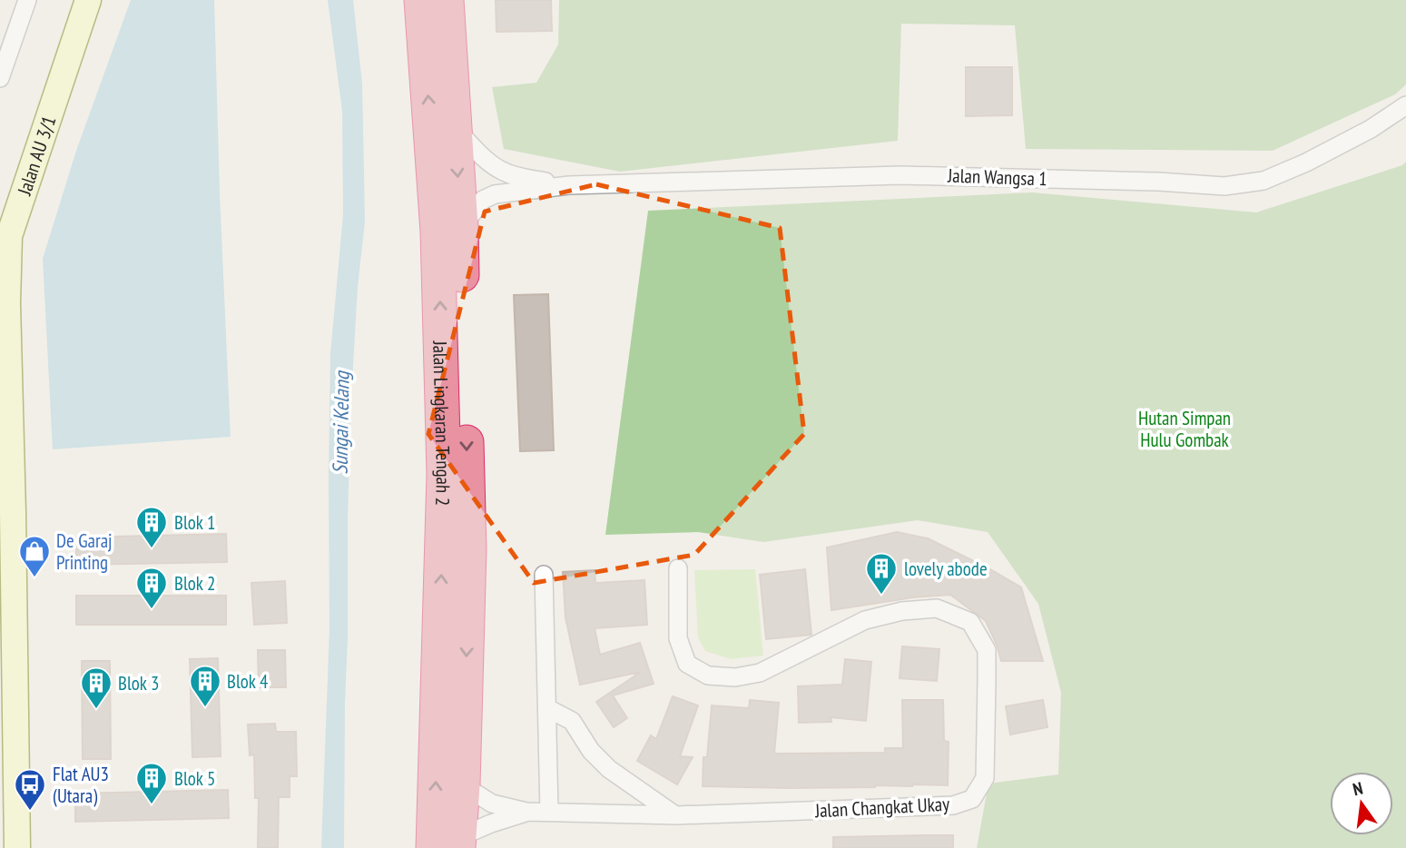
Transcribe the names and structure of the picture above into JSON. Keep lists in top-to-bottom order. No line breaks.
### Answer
{"streets":{"highway":["Jalan Lingkaran Tengah 2"],"main road":["Jalan AU 3/1"],"street":["Jalan Wangsa 1","Jalan Changkat Ukay"]},"crossings":[["Jalan Wangsa 1","Jalan Lingkaran Tengah 2"],["Jalan Lingkaran Tengah 2","Jalan Changkat Ukay"]],"water":["Sungai Kelang"],"parks":["Hutan Simpan Hulu Gombak"],"places":{"building":["Blok 1","lovely abode","Blok 2","Blok 4","Blok 3","Blok 5"],"shop":["De Garaj Printing"],"bus stop":["Flat AU3 (Utara)"]},"north":"top"}
